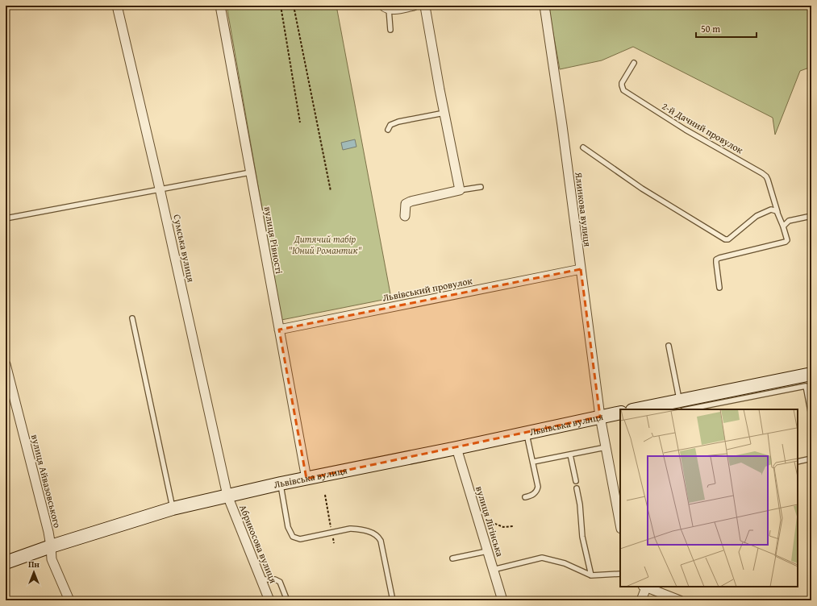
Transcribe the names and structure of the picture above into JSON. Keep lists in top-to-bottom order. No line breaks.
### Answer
{"streets":{"main road":["Львівська вулиця"],"street":["Ялинкова вулиця","вулиця Рівності","Сумська вулиця","Львівський провулок","вулиця Айвазовського","вулиця Лігінська","Абрикосова вулиця"],"lane":["2-й Дачний провулок"]},"crossings":[["Ялинкова вулиця","Львівський провулок"],["Ялинкова вулиця","Львівська вулиця"],["вулиця Рівності","Львівський провулок"],["вулиця Рівності","Львівська вулиця"],["Сумська вулиця","Львівська вулиця"],["Сумська вулиця","Абрикосова вулиця"],["Львівська вулиця","вулиця Айвазовського"],["Львівська вулиця","вулиця Лігінська"],["Львівська вулиця","Абрикосова вулиця"]],"parks":["Дитячий табір \"Юний Романтик\""],"scale_bar":"50 m","north":"top"}
